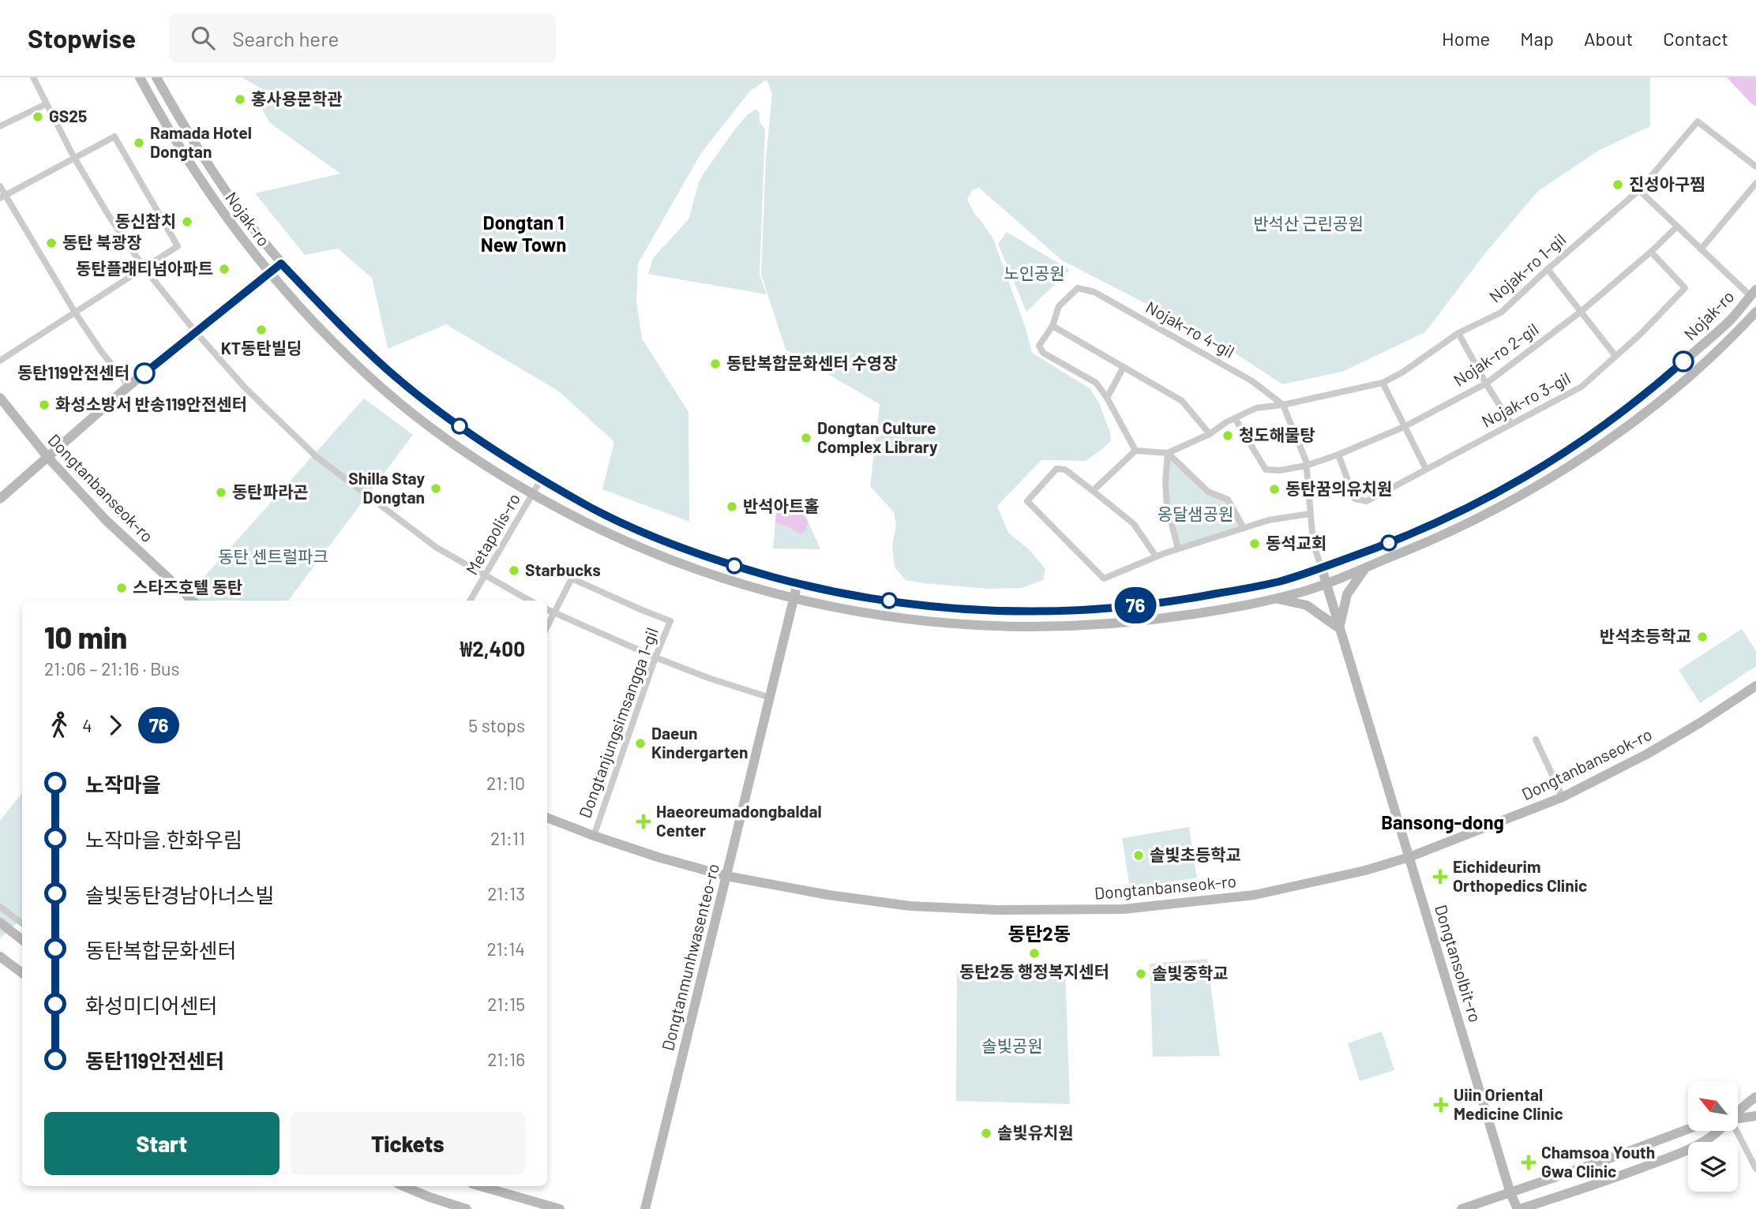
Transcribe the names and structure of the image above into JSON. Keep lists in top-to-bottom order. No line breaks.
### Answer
{"streets":{"street":["Nojak-ro","Nojak-ro 1-gil","Nojak-ro 4-gil","Nojak-ro 2-gil","Nojak-ro 3-gil","Dongtanbanseok-ro","Metapolis-ro","Dongtanjungsimsangga 1-gil","Dongtanmunhwasenteo-ro","Dongtansolbit-ro"]},"crossings":[["Nojak-ro","Metapolis-ro"],["Nojak-ro","Dongtanmunhwasenteo-ro"],["Nojak-ro","Dongtansolbit-ro"],["Nojak-ro 1-gil","Nojak-ro 4-gil"],["Nojak-ro 2-gil","Nojak-ro 3-gil"],["Dongtanbanseok-ro","Dongtanjungsimsangga 1-gil"],["Dongtanbanseok-ro","Dongtanmunhwasenteo-ro"],["Dongtanbanseok-ro","Dongtansolbit-ro"]],"districts":["Dongtan 1 New Town","Bansong-dong","동탄2동"],"parks":["반석산 근린공원","노인공원","옹달샘공원","동탄 센트럴파크","솔빛공원"],"places":{"other":["홍사용문학관","GS25","Ramada Hotel Dongtan","진성아구찜","동신참치","동탄 북광장","동탄플래티넘아파트","KT동탄빌딩","동탄복합문화센터 수영장","동탄119안전센터","화성소방서 반송119안전센터","청도해물탕","Dongtan Culture Complex Library","Shilla Stay Dongtan","동탄꿈의유치원","동탄파라곤","반석아트홀","동석교회","Starbucks","스타즈호텔 동탄","반석초등학교","Daeun Kindergarten","솔빛초등학교","동탄2동 행정복지센터","솔빛중학교","솔빛유치원"],"health":["Haeoreumadongbaldal Center","Eichideurim Orthopedics Clinic","Uiin Oriental Medicine Clinic","Chamsoa Youth Gwa Clinic"]},"lines":["bus line 76"],"north":"top left","page":{"header":"Stopwise","search":"Search here","nav":["Home","Map","About","Contact"],"on_map":"76","heading":["10 min","21:06 – 21:16 · Bus","₩2,400"],"legs":["4","76","5 stops"],"list":[{"name":"노작마을","value":"21:10"},{"name":"노작마을.한화우림","value":"21:11"},{"name":"솔빛동탄경남아너스빌","value":"21:13"},{"name":"동탄복합문화센터","value":"21:14"},{"name":"화성미디어센터","value":"21:15"},{"name":"동탄119안전센터","value":"21:16"}],"buttons":["Start","Tickets"]}}
